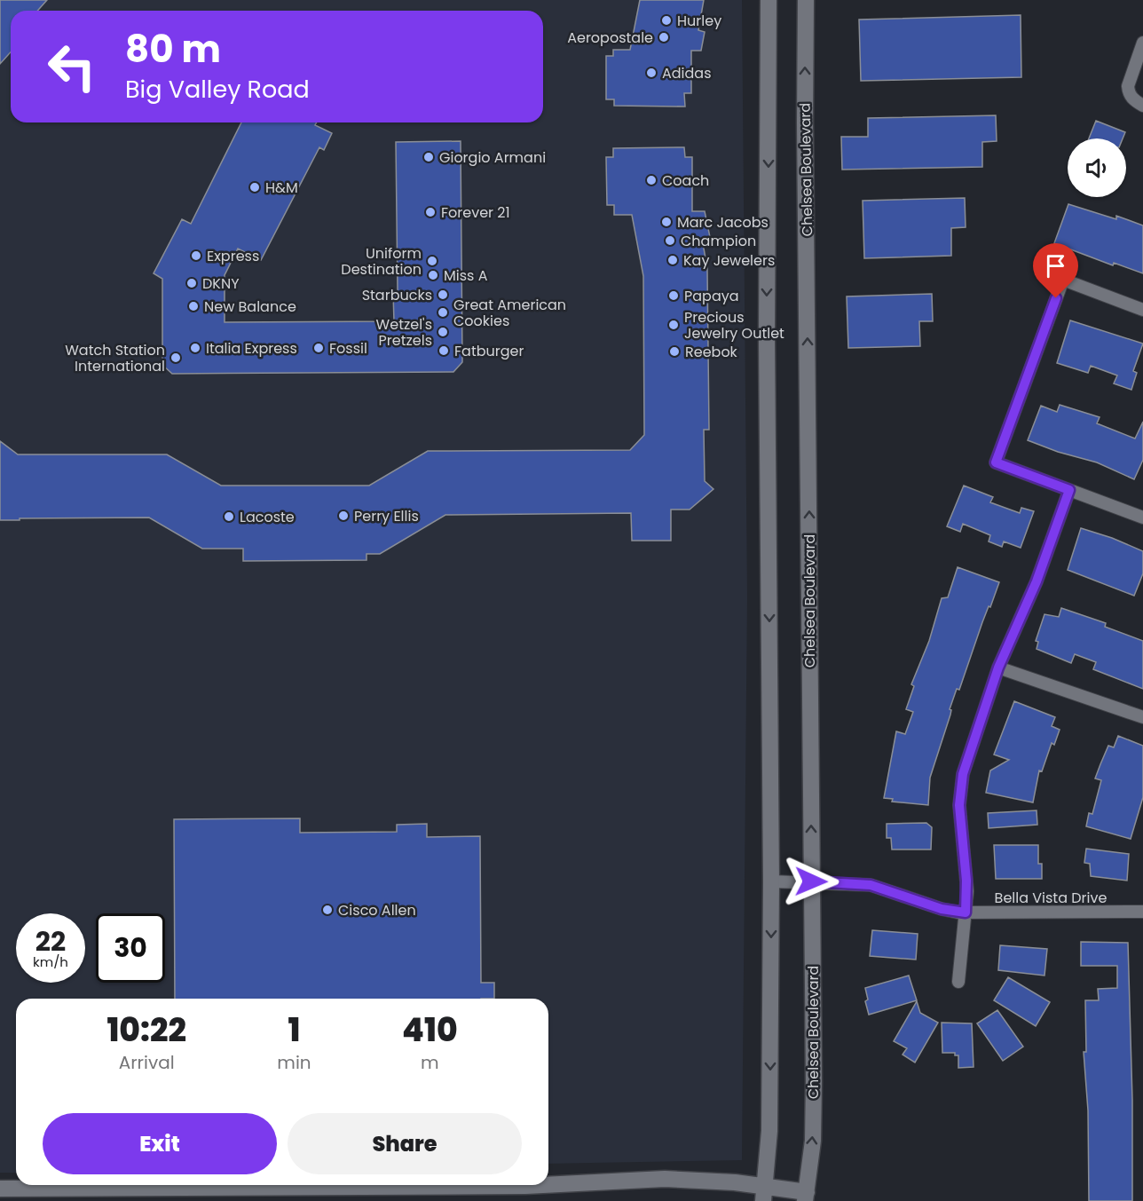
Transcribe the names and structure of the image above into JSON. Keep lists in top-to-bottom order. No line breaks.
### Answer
{"streets":{"main road":["Chelsea Boulevard"],"street":["Bella Vista Drive"]},"crossings":[["Chelsea Boulevard","Bella Vista Drive"]],"places":["Hurley","Aeropostale","Adidas","Giorgio Armani","Coach","H&M","Forever 21","Marc Jacobs","Champion","Express","Kay Jewelers","Uniform Destination","Miss A","DKNY","Starbucks","Papaya","New Balance","Great American Cookies","Precious Jewelry Outlet","Wetzel's Pretzels","Italia Express","Fossil","Fatburger","Reebok","Watch Station International","Perry Ellis","Lacoste","Cisco Allen"],"page":{"turn":["80 m","Big Valley Road"],"speed":"22 km/h","limit":"30","eta":["10:22","Arrival","1","min","410","m"],"buttons":["Exit","Share"]}}
